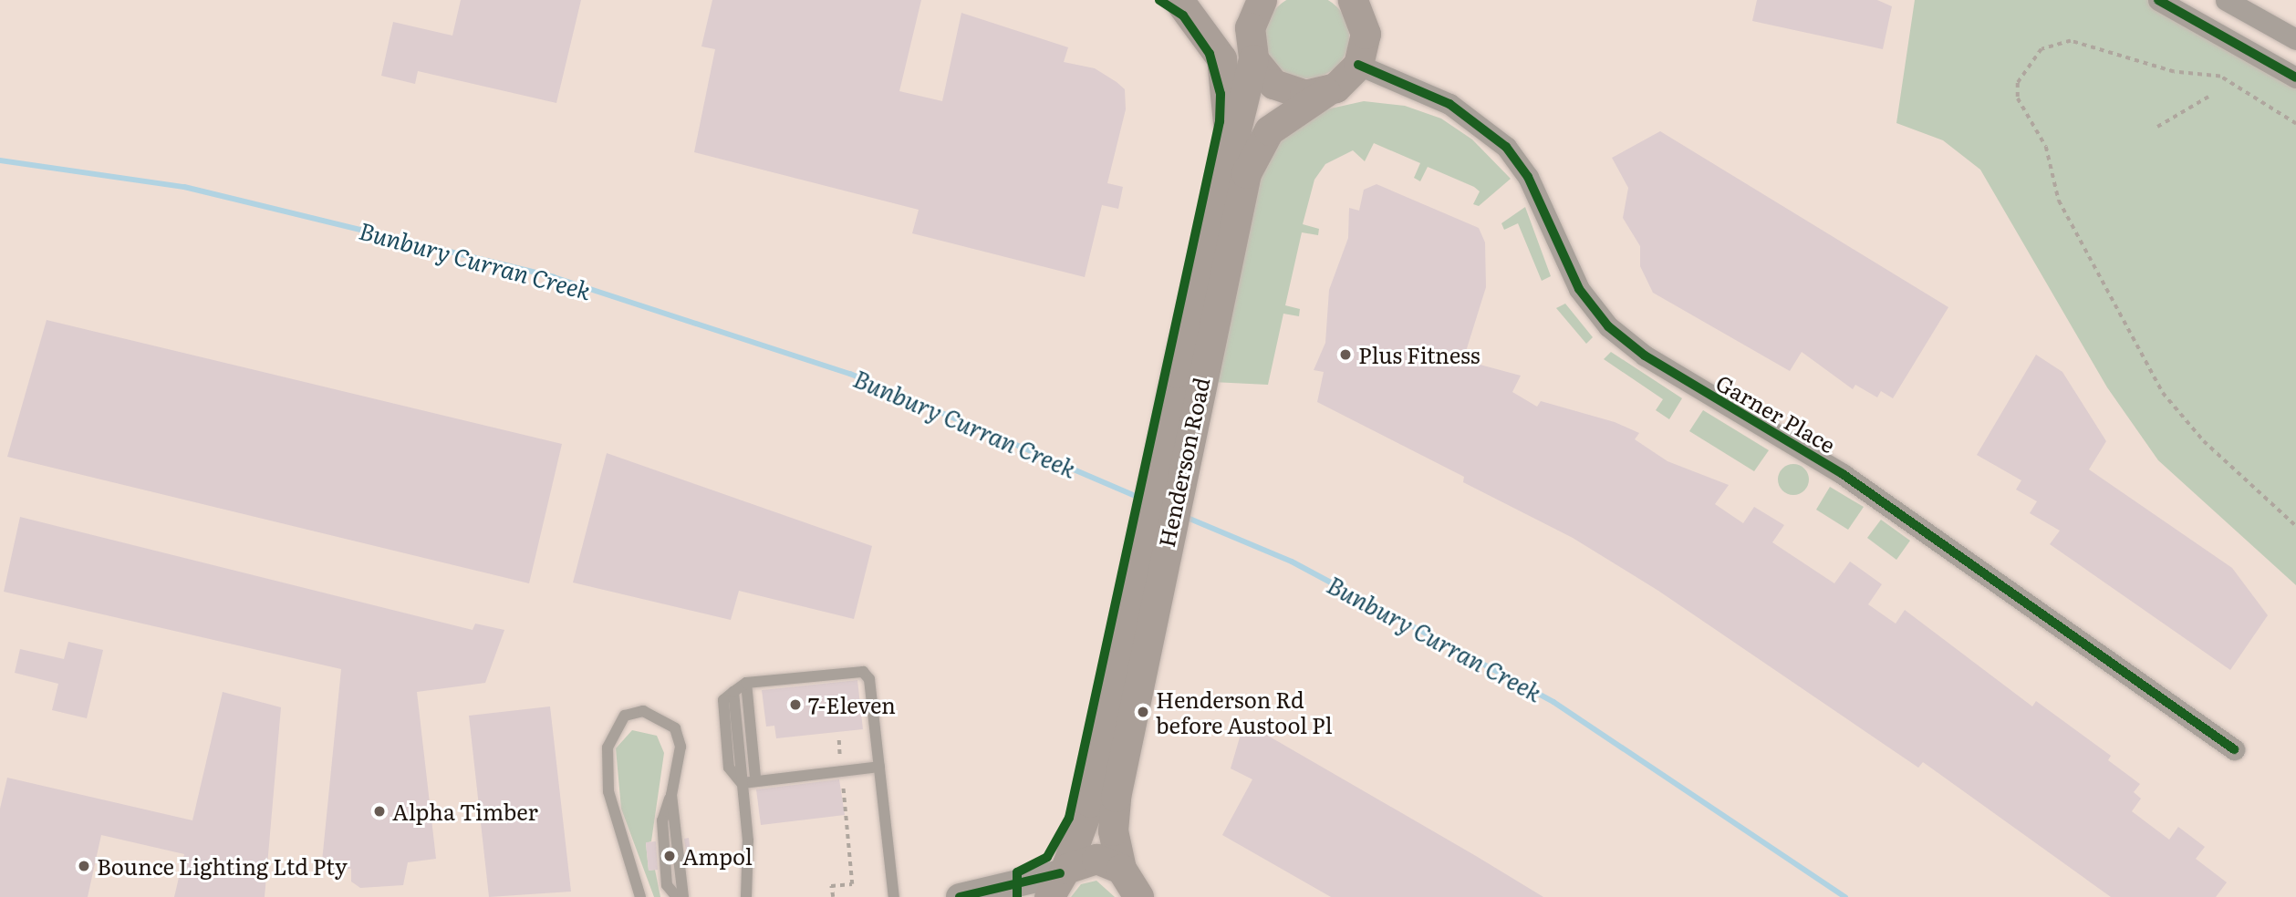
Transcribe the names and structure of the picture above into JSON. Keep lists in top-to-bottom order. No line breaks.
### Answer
{"streets":{"main road":["Henderson Road"],"street":["Garner Place"]},"crossings":[["Garner Place","Henderson Road"]],"water":["Bunbury Curran Creek"],"places":["Plus Fitness","7-Eleven","Henderson Rd before Austool Pl","Alpha Timber","Ampol","Bounce Lighting Ltd Pty"]}
